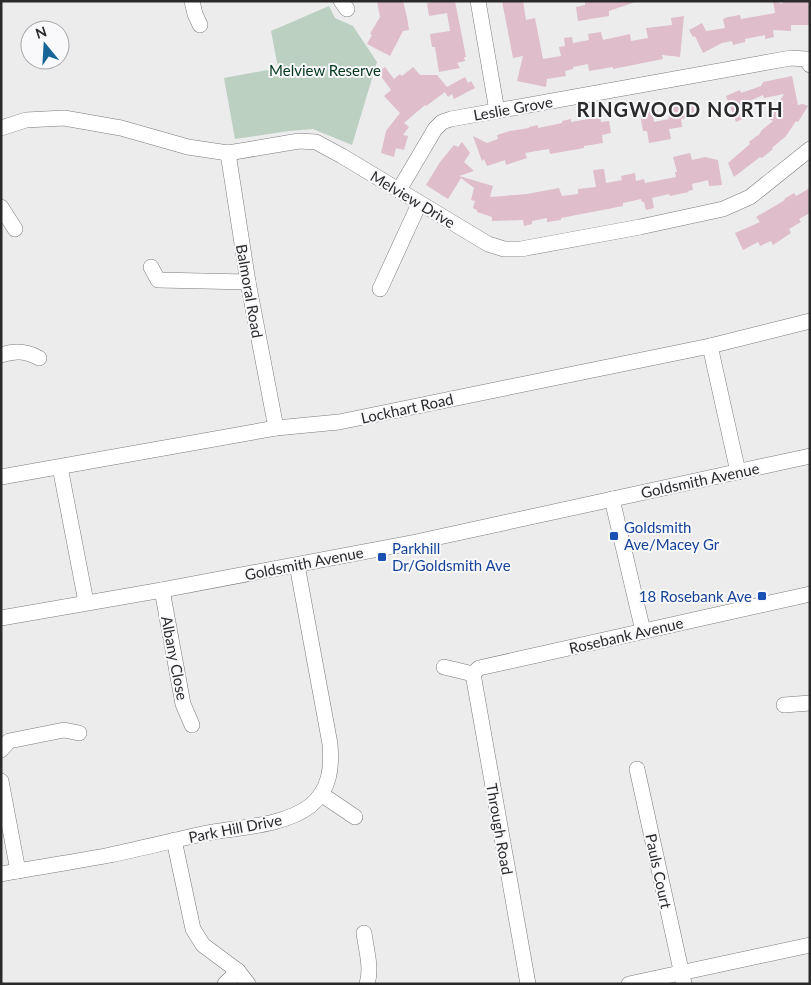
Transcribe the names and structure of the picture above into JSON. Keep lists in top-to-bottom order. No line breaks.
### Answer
{"streets":{"street":["Leslie Grove","Melview Drive","Balmoral Road","Lockhart Road","Goldsmith Avenue","Rosebank Avenue","Albany Close","Park Hill Drive","Through Road","Pauls Court"]},"crossings":[["Leslie Grove","Melview Drive"],["Melview Drive","Balmoral Road"],["Balmoral Road","Lockhart Road"],["Goldsmith Avenue","Albany Close"],["Goldsmith Avenue","Park Hill Drive"],["Rosebank Avenue","Through Road"]],"districts":["RINGWOOD NORTH"],"parks":["Melview Reserve"],"places":{"transit":["Goldsmith Ave/Macey Gr","Parkhill Dr/Goldsmith Ave","18 Rosebank Ave"]},"north":"top"}
